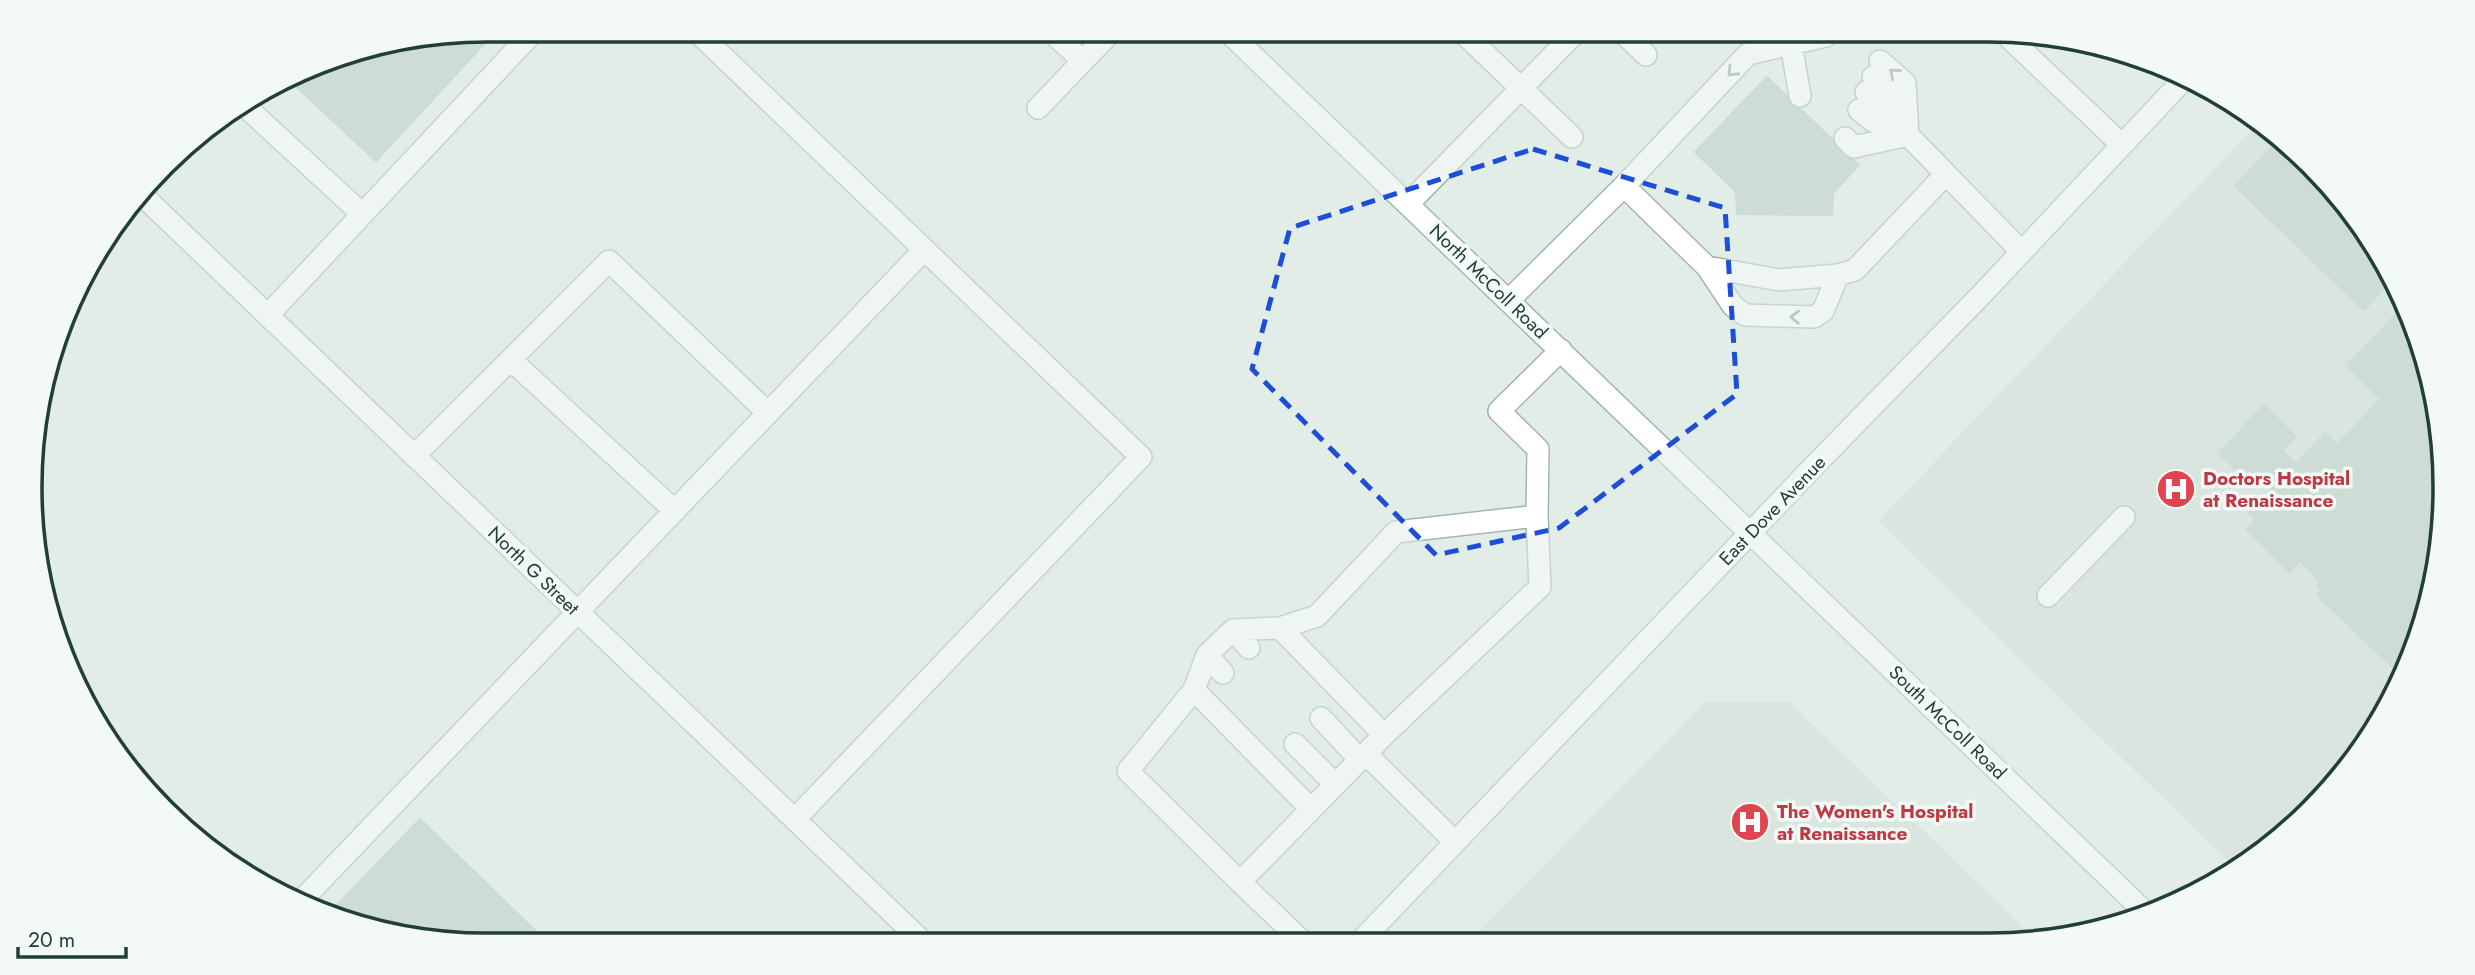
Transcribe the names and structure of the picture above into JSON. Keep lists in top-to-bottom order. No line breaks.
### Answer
{"streets":{"main road":["North McColl Road","East Dove Avenue","North G Street","South McColl Road"]},"crossings":[["North McColl Road","East Dove Avenue"],["North McColl Road","South McColl Road"],["East Dove Avenue","South McColl Road"]],"places":{"hospital":["Doctors Hospital at Renaissance","The Women's Hospital at Renaissance"]},"scale_bar":"20 m"}
